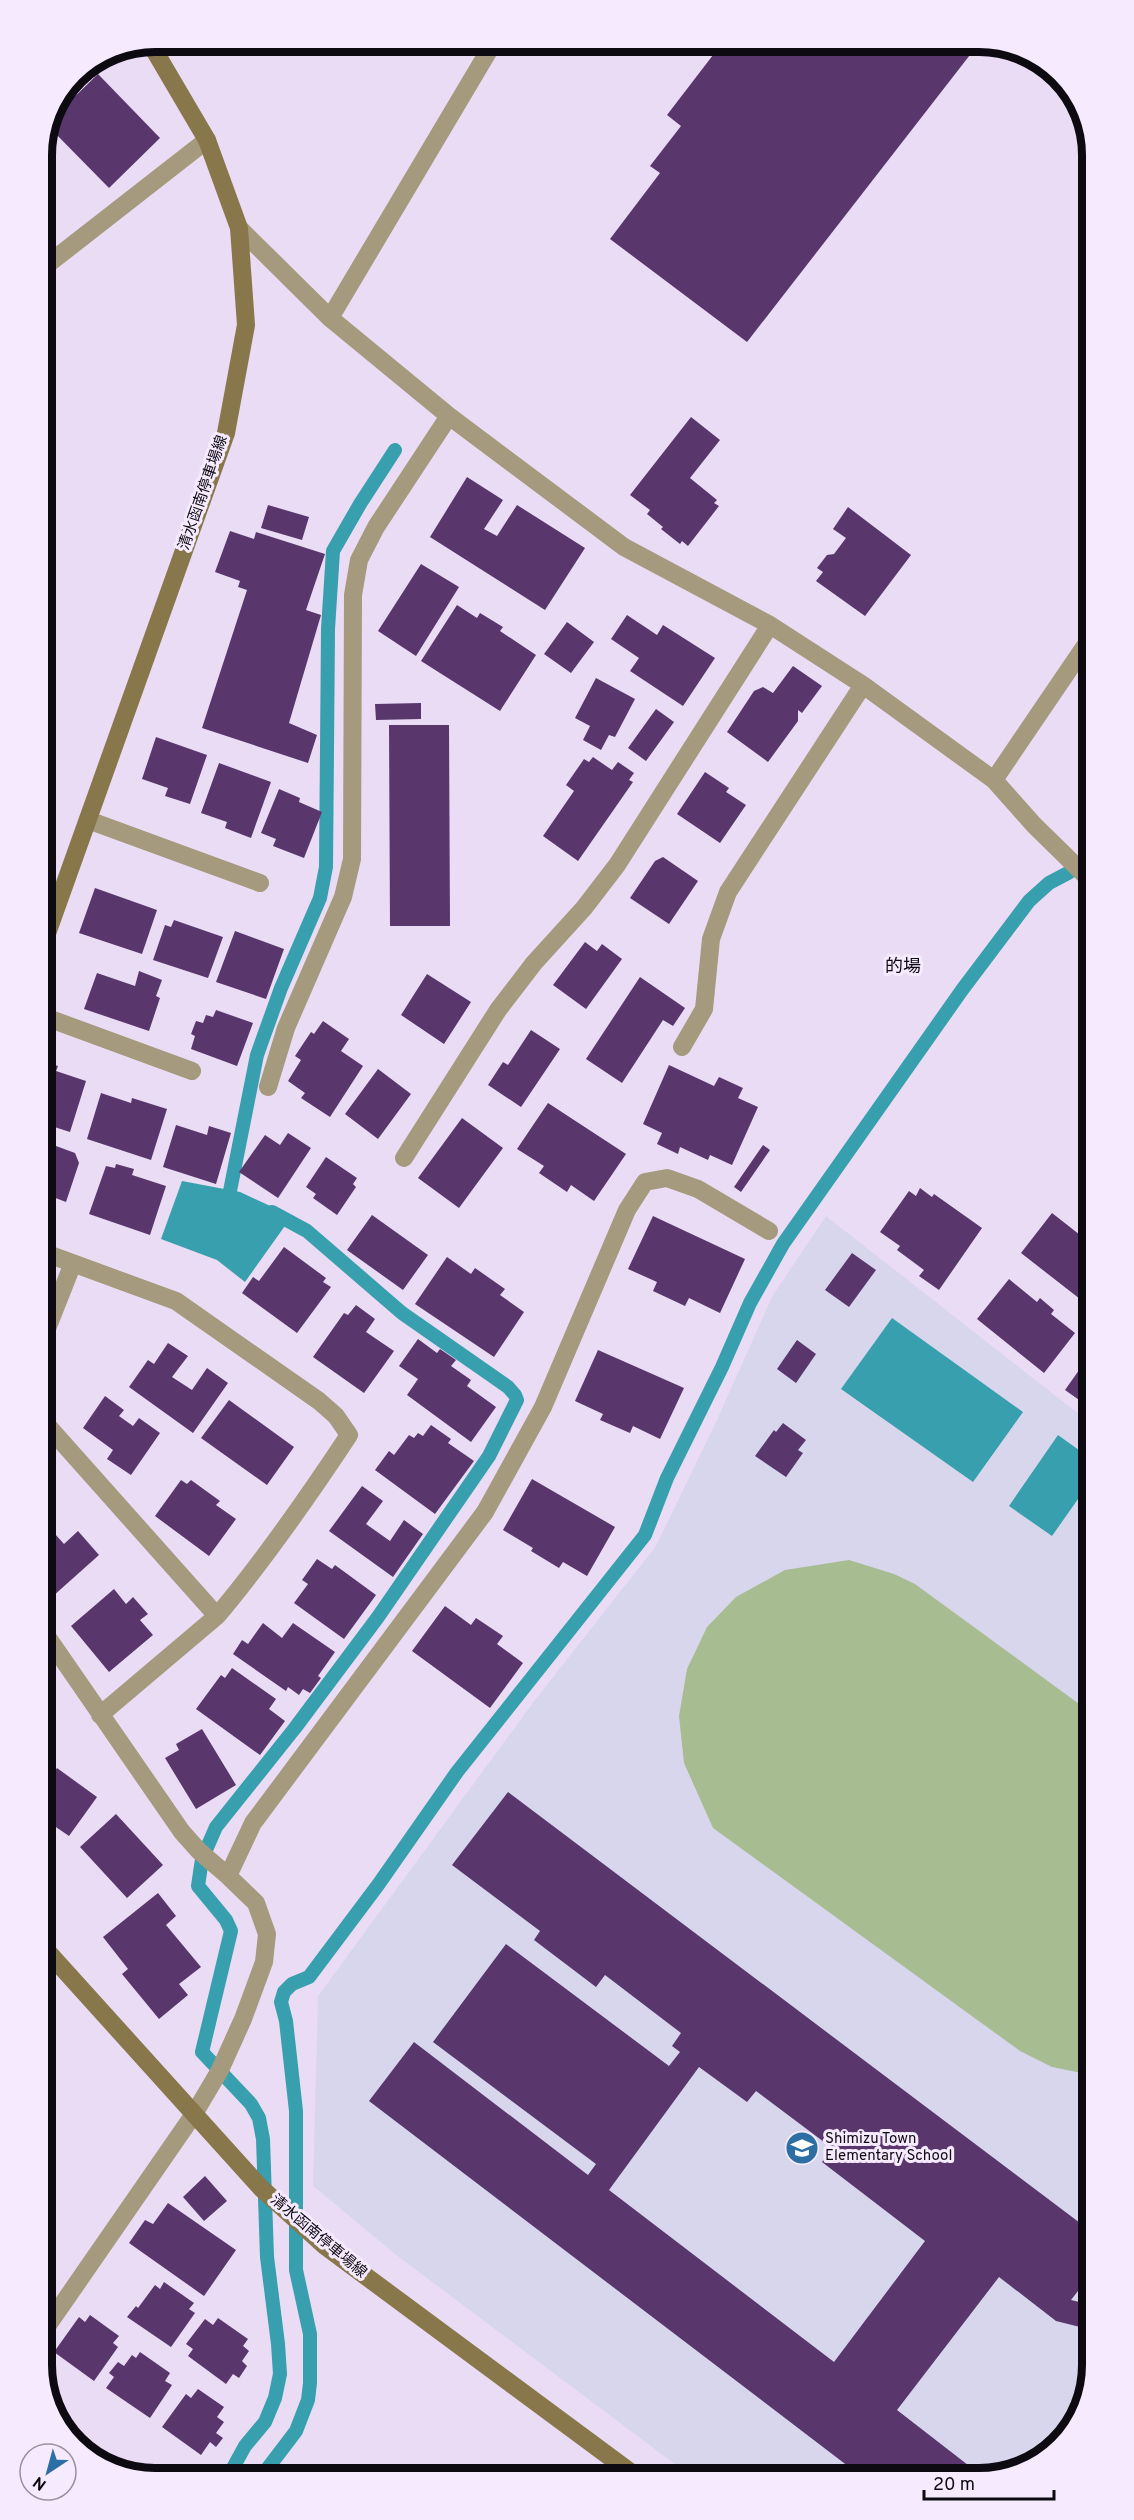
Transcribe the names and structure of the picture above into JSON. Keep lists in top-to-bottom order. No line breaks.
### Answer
{"streets":{"main road":["清水函南停車場線"]},"districts":["的場"],"places":{"school or university":["Shimizu Town Elementary School"]},"scale_bar":"20 m","north":"bottom left"}
